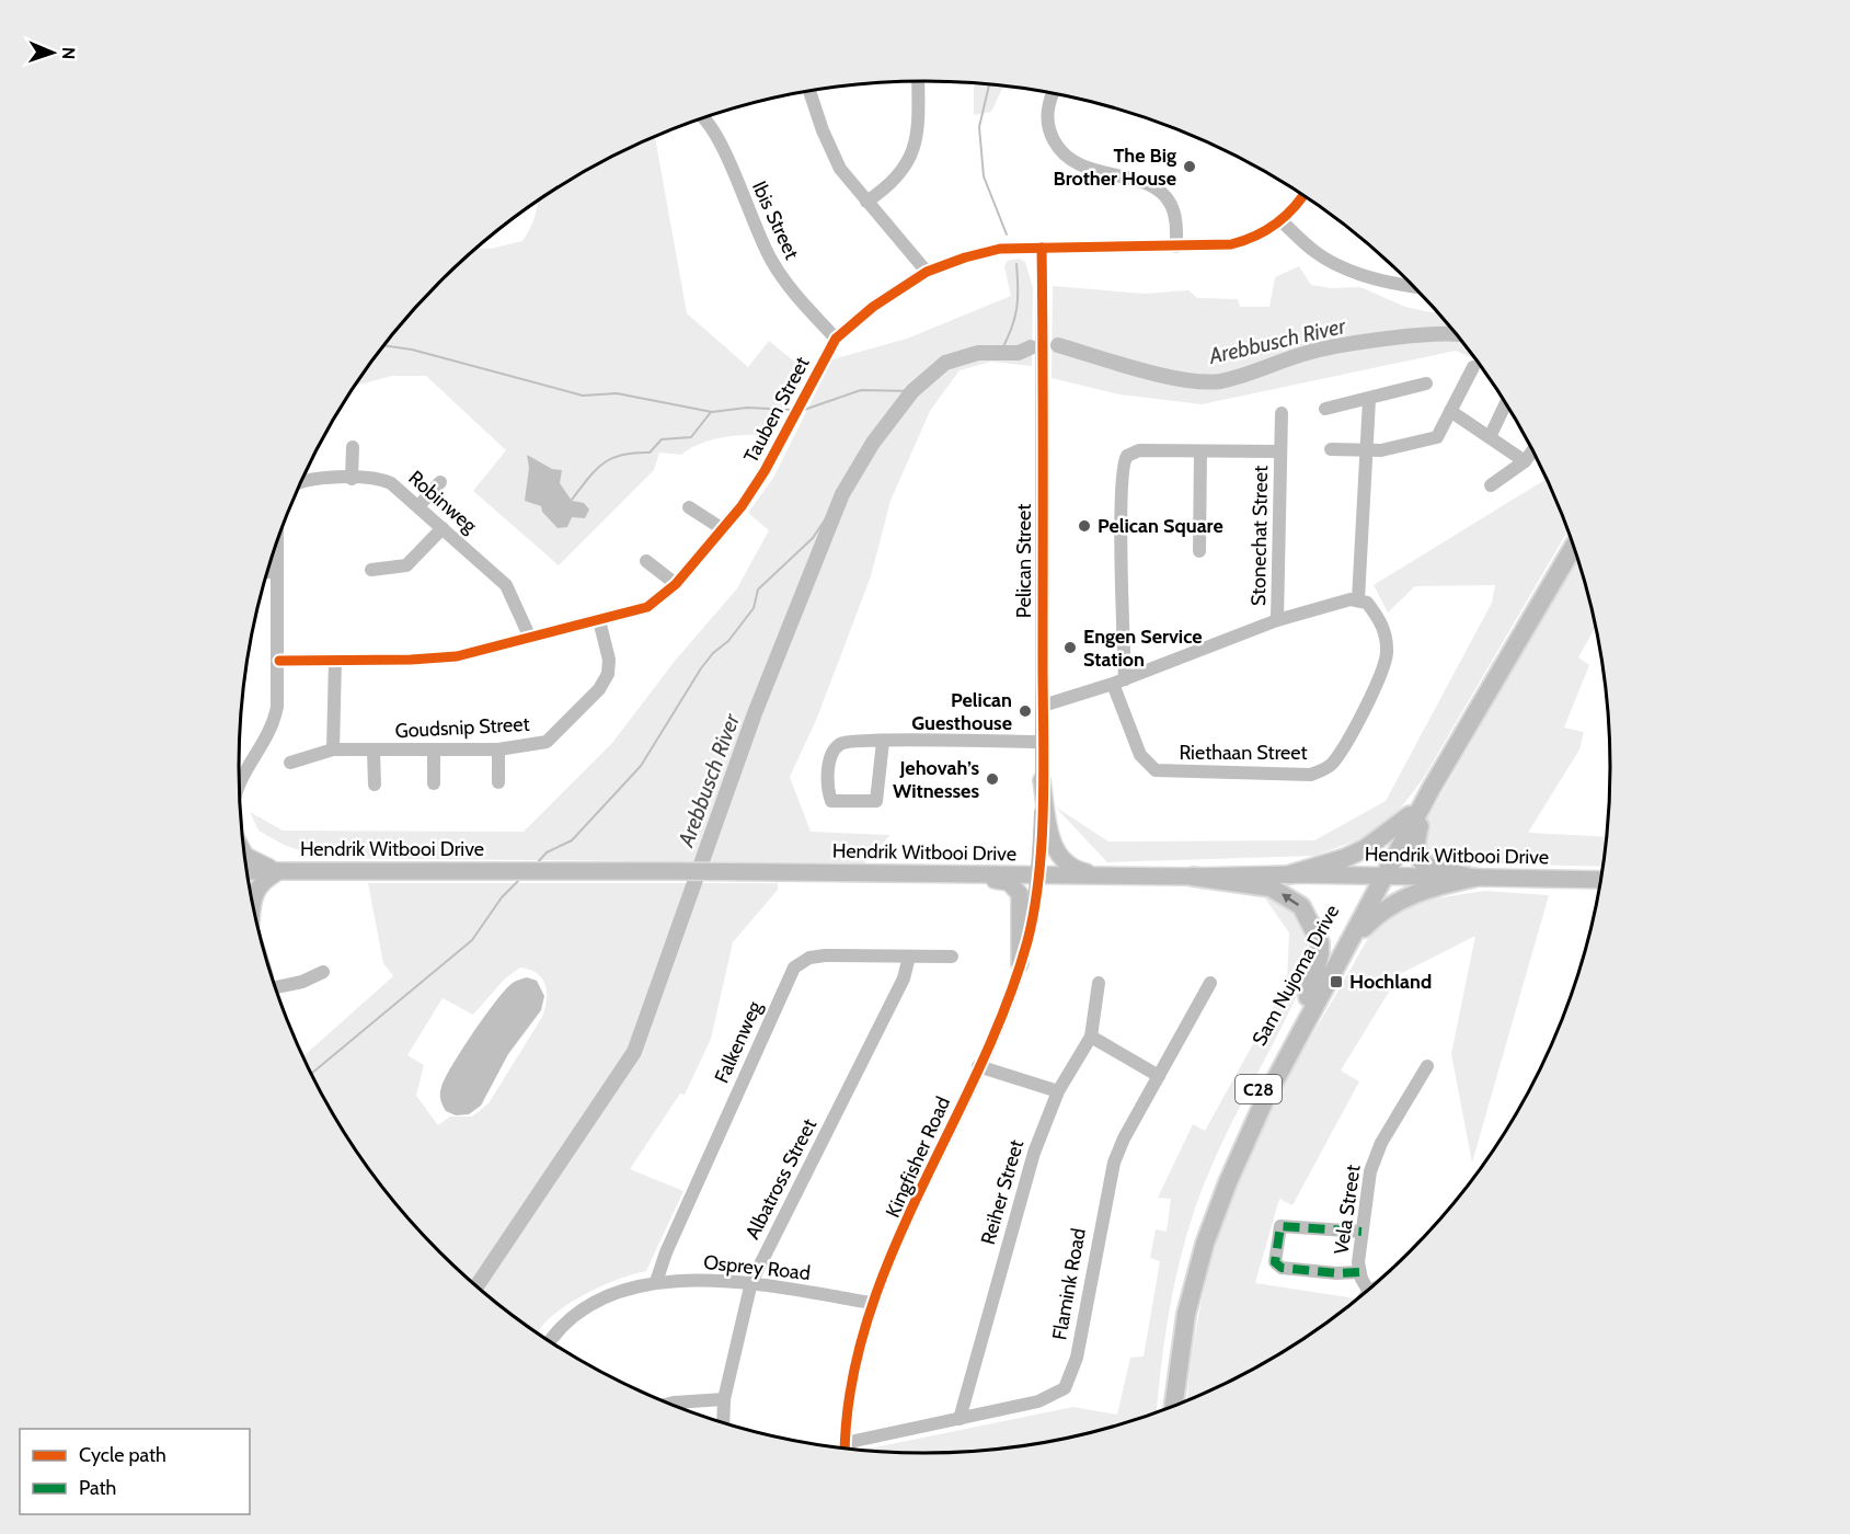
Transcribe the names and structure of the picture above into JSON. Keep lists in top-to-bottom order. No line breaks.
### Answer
{"streets":{"highway":["Sam Nujoma Drive","C28"],"main road":["Hendrik Witbooi Drive"],"street":["Ibis Street","Tauben Street","Robinweg","Stonechat Street","Pelican Street","Goudsnip Street","Riethaan Street","Falkenweg","Kingfisher Road","Albatross Street","Reiher Street","Vela Street","Osprey Road","Flamink Road"]},"crossings":[["Ibis Street","Tauben Street"],["Tauben Street","Robinweg"],["Tauben Street","Pelican Street"],["Tauben Street","Goudsnip Street"],["Stonechat Street","Riethaan Street"],["Pelican Street","Hendrik Witbooi Drive"],["Pelican Street","Kingfisher Road"],["Hendrik Witbooi Drive","Sam Nujoma Drive"],["Hendrik Witbooi Drive","Kingfisher Road"],["Falkenweg","Albatross Street"],["Falkenweg","Osprey Road"],["Kingfisher Road","Osprey Road"],["Albatross Street","Osprey Road"],["Reiher Street","Flamink Road"]],"water":["Arebbusch River"],"places":{"other":["The Big Brother House","Pelican Square","Engen Service Station","Pelican Guesthouse","Jehovah’s Witnesses"],"transit":["Hochland"]},"legend":["Cycle path","Path"],"north":"right"}
